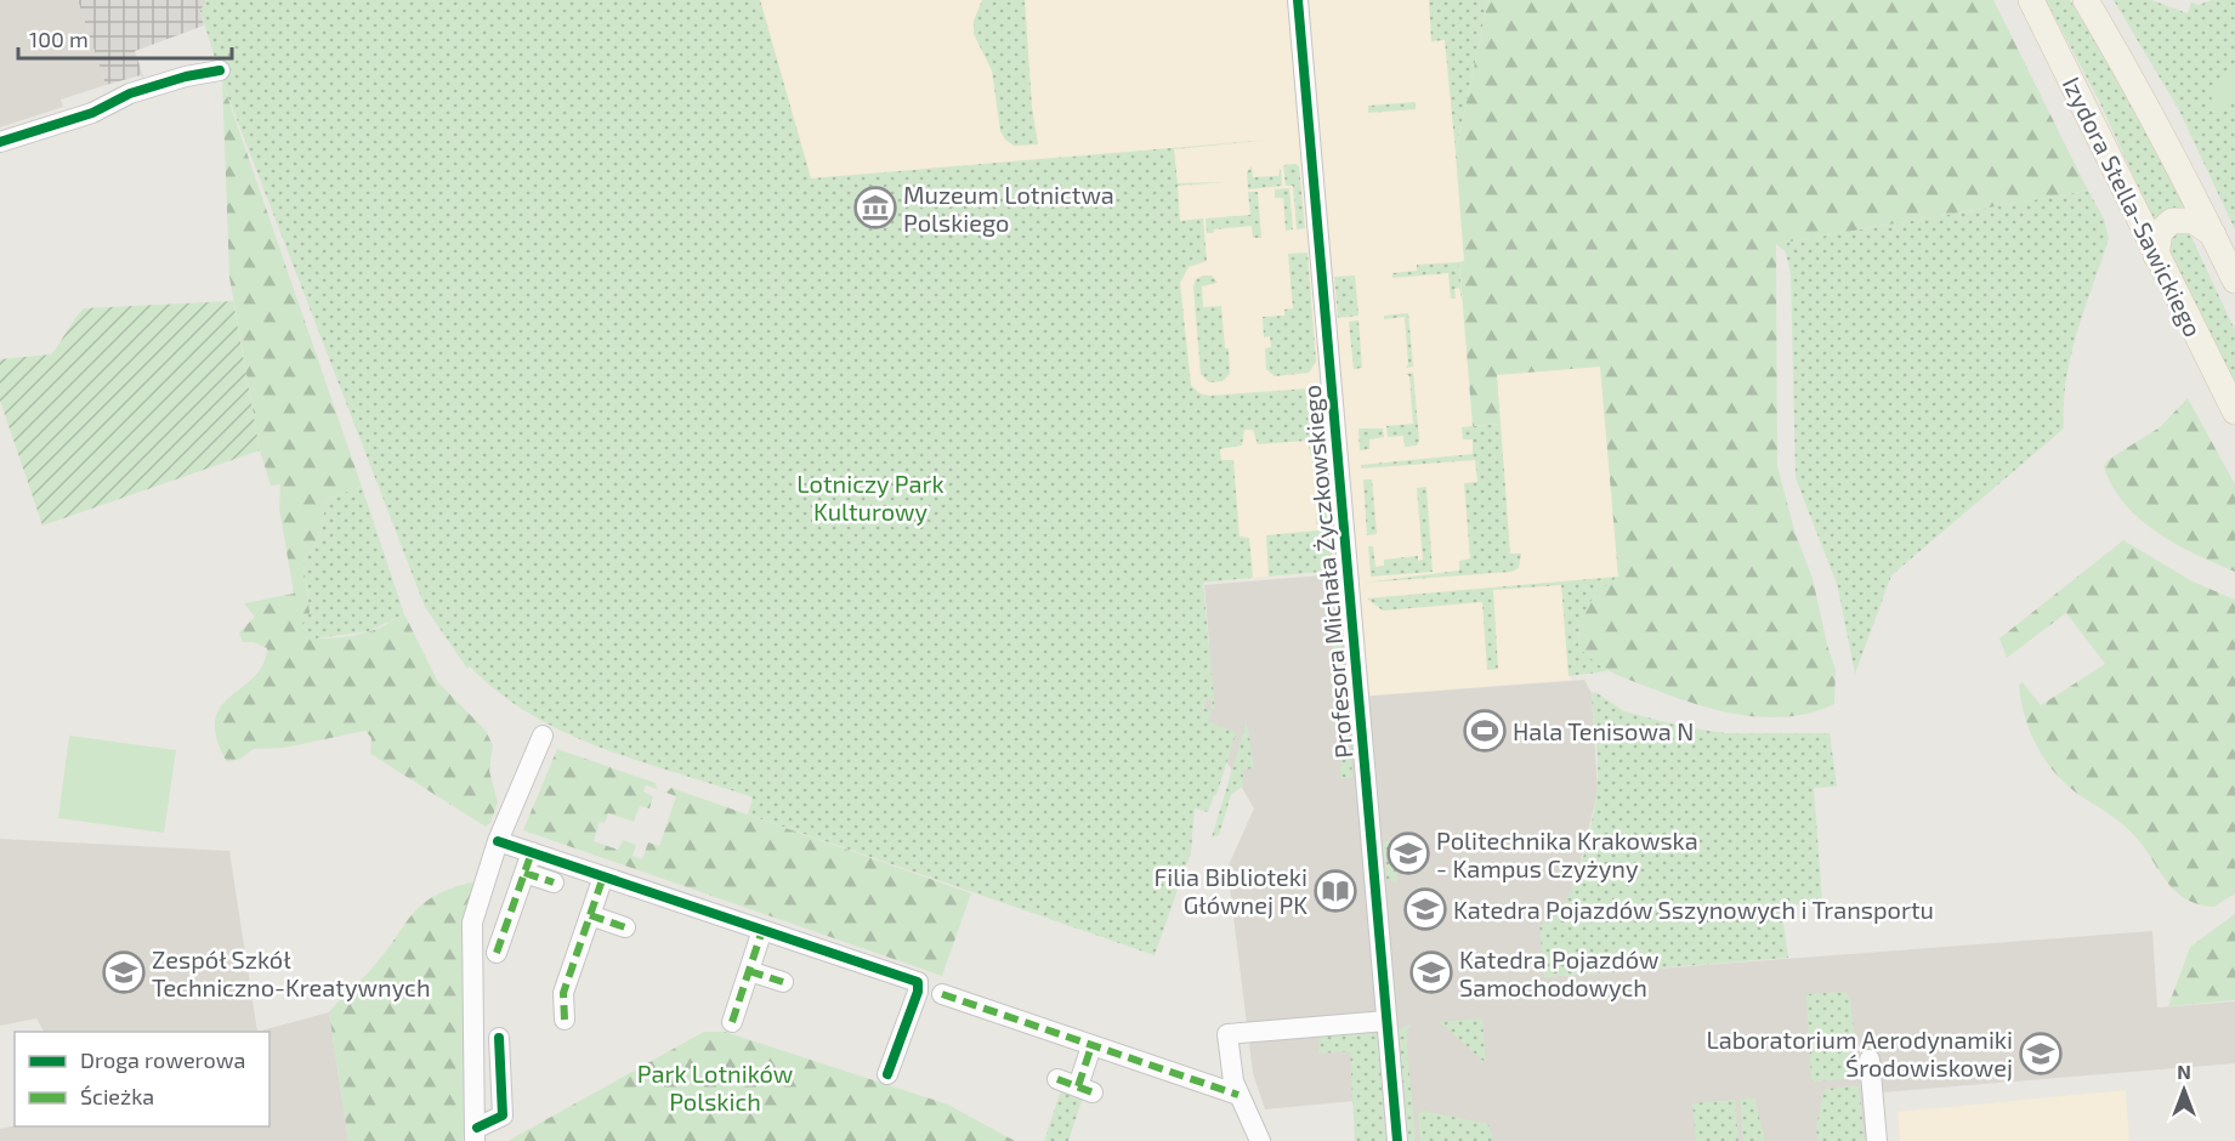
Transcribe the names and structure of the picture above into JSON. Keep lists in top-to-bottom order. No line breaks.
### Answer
{"streets":{"main road":["Izydora Stella-Sawickiego"],"street":["Profesora Michała Życzkowskiego"]},"parks":["Lotniczy Park Kulturowy","Park Lotników Polskich"],"places":{"museum":["Muzeum Lotnictwa Polskiego"],"sports":["Hala Tenisowa N"],"school or university":["Politechnika Krakowska - Kampus Czyżyny","Katedra Pojazdów Sszynowych i Transportu","Zespół Szkół Techniczno-Kreatywnych","Katedra Pojazdów Samochodowych","Laboratorium Aerodynamiki Środowiskowej"],"library":["Filia Biblioteki Głównej PK"]},"legend":["Droga rowerowa","Ścieżka"],"scale_bar":"100 m","north":"top"}
